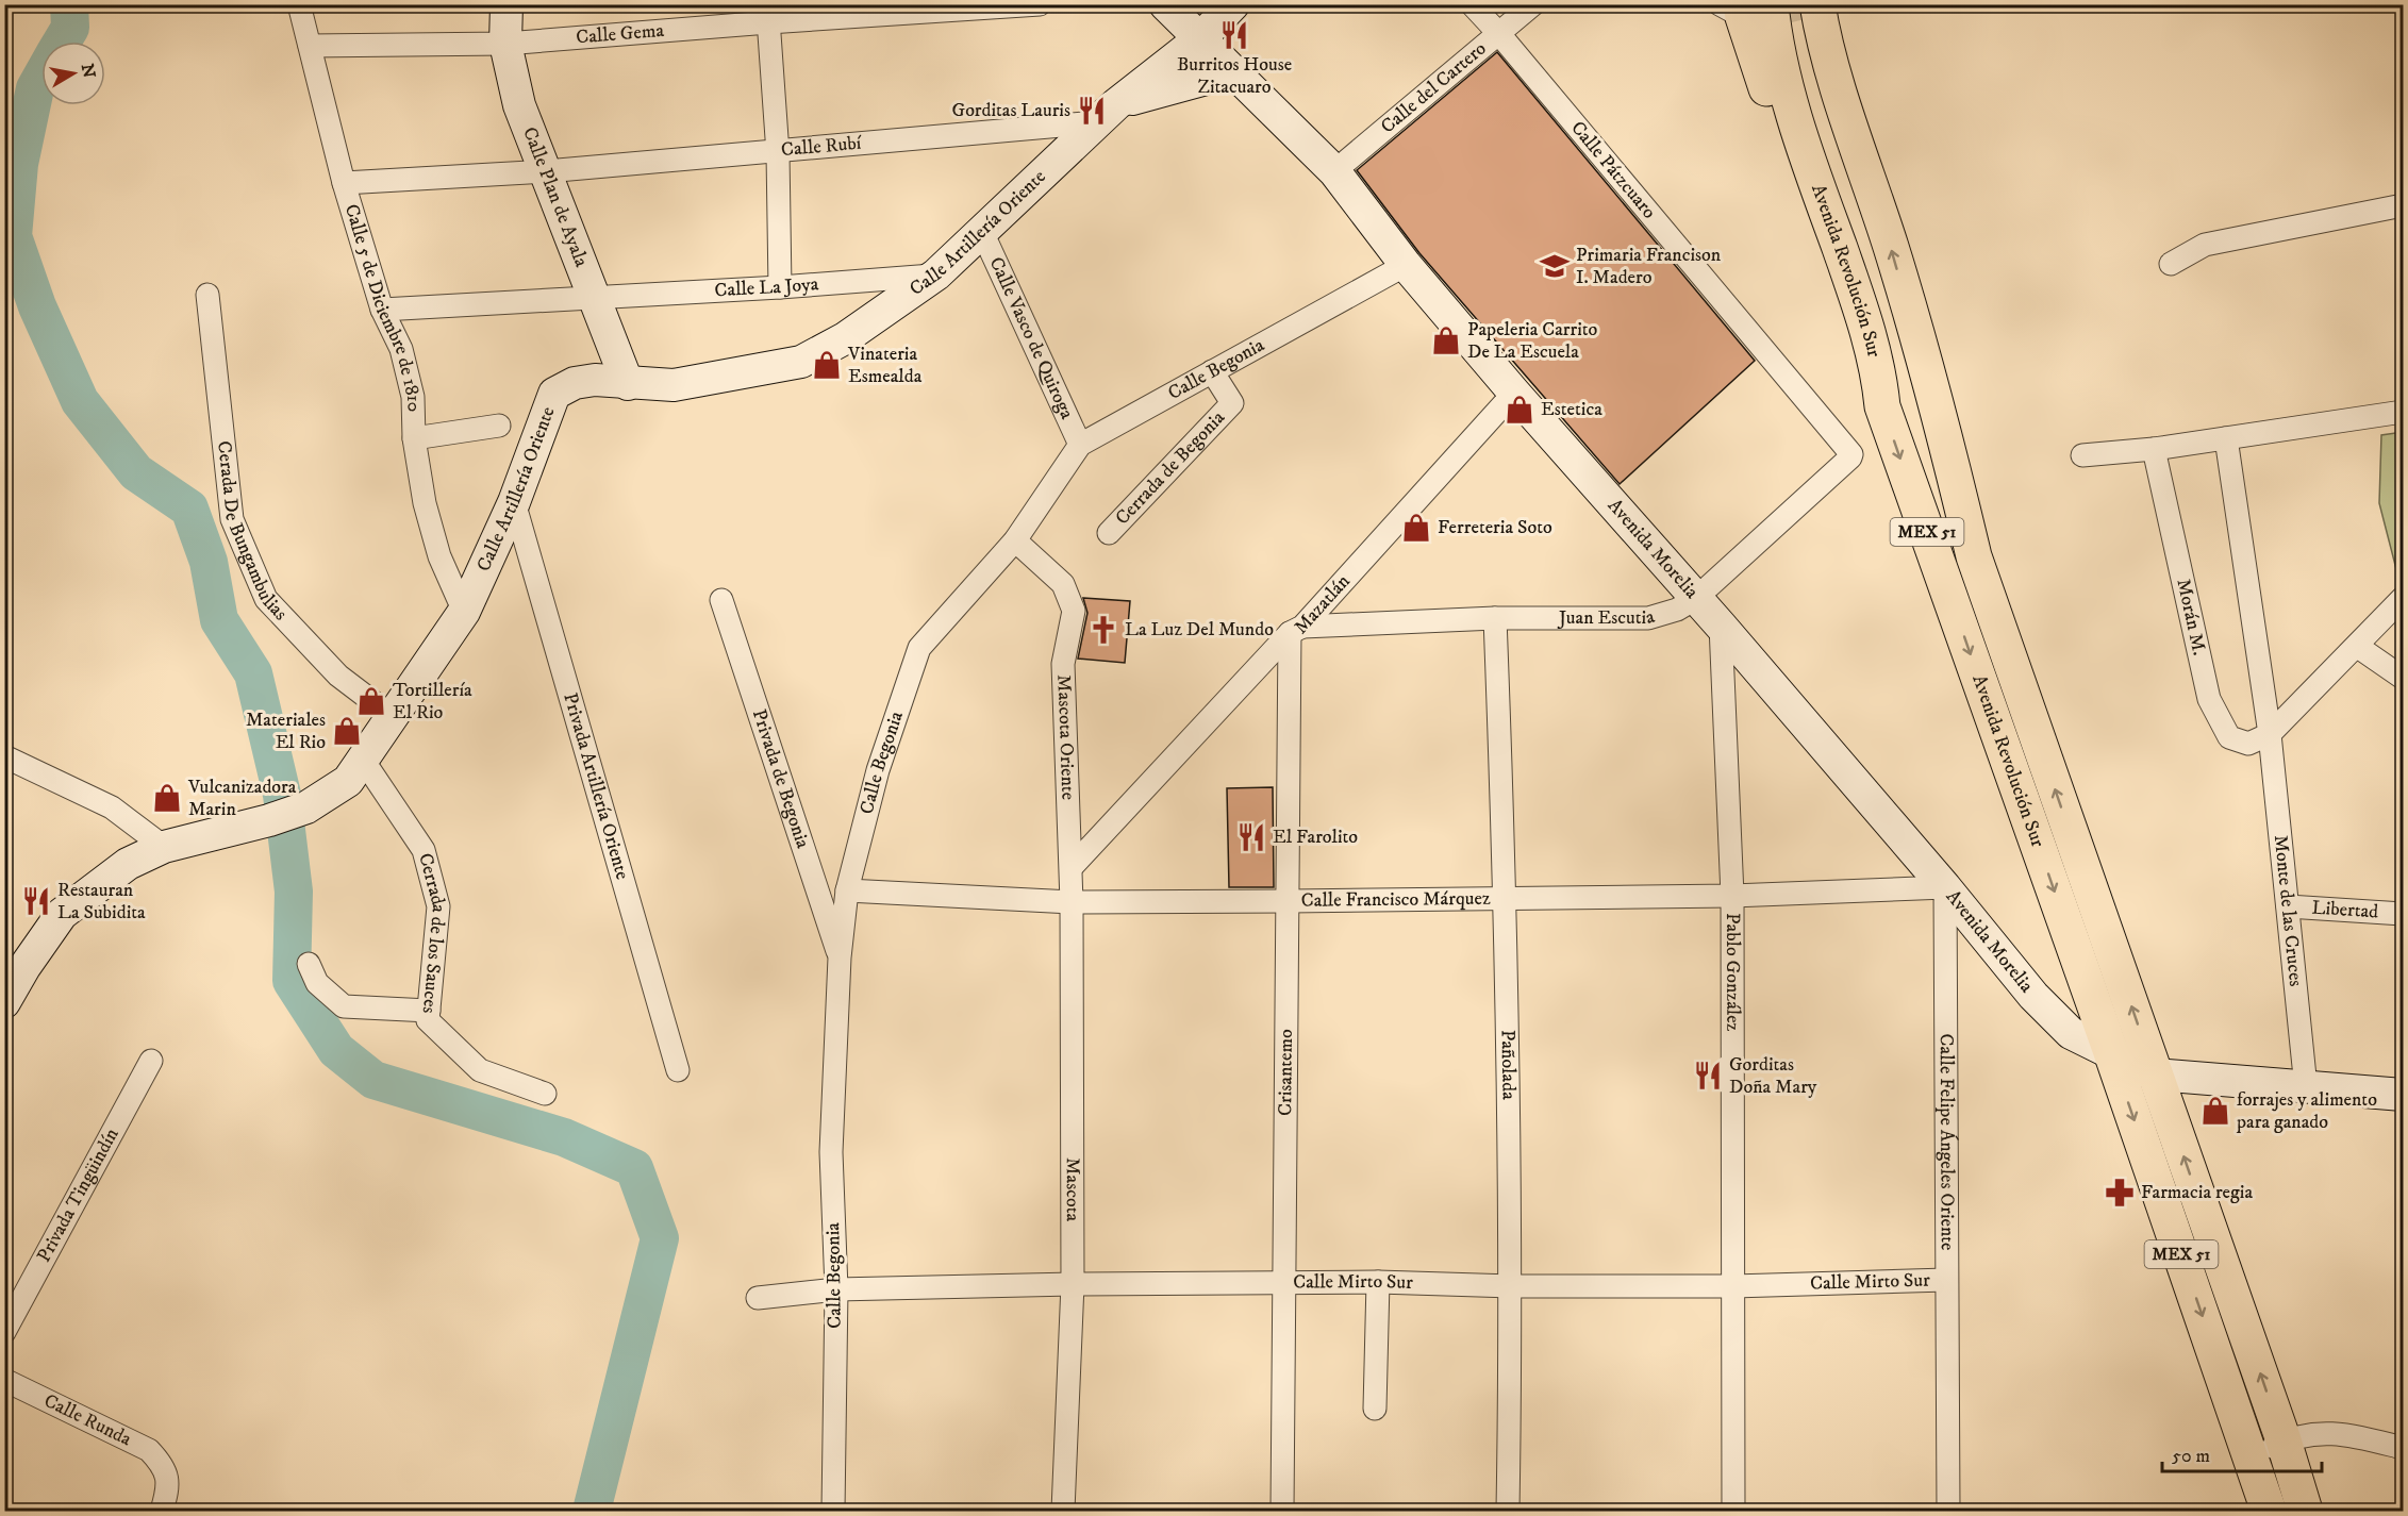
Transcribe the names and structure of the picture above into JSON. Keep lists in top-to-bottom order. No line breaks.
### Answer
{"streets":{"main road":["Avenida Revolución Sur","MEX 51"],"street":["Calle Gema","Calle del Cartero","Calle Rubí","Calle Pátzcuaro","Calle Plan de Ayala","Calle Artillería Oriente","Calle La Joya","Calle 5 de Diciembre de 1810","Calle Vasco de Quiroga","Calle Begonia","Cerrada de Begonia","Cerada De Bungambulias","Avenida Morelia","Mazatlán","Juan Escutia","Morán M.","Mascota Oriente","Privada de Begonia","Privada Artillería Oriente","Calle Francisco Márquez","Monte de las Cruces","Libertad","Cerrada de los Sauces","Pablo González","Pañolada","Crisantemo","Calle Felipe Ángeles Oriente","Mascota","Privada Tingüindín","Calle Mirto Sur","Calle Runda"]},"crossings":[["Calle Gema","Calle Plan de Ayala"],["Calle Gema","Calle 5 de Diciembre de 1810"],["Calle del Cartero","Calle Pátzcuaro"],["Calle del Cartero","Avenida Morelia"],["Calle Rubí","Calle Plan de Ayala"],["Calle Rubí","Calle Artillería Oriente"],["Calle Rubí","Calle 5 de Diciembre de 1810"],["Calle Pátzcuaro","Juan Escutia"],["Calle Plan de Ayala","Calle Artillería Oriente"],["Calle Plan de Ayala","Calle La Joya"],["Calle Artillería Oriente","Calle La Joya"],["Calle Artillería Oriente","Calle 5 de Diciembre de 1810"],["Calle Artillería Oriente","Calle Vasco de Quiroga"],["Calle Artillería Oriente","Cerada De Bungambulias"],["Calle Artillería Oriente","Avenida Morelia"],["Calle Artillería Oriente","Privada Artillería Oriente"],["Calle Artillería Oriente","Cerrada de los Sauces"],["Avenida Revolución Sur","Avenida Morelia"],["Calle La Joya","Calle 5 de Diciembre de 1810"],["Calle Vasco de Quiroga","Calle Begonia"],["Calle Begonia","Cerrada de Begonia"],["Calle Begonia","Avenida Morelia"],["Calle Begonia","Mascota Oriente"],["Calle Begonia","Privada de Begonia"],["Calle Begonia","Calle Francisco Márquez"],["Calle Begonia","Calle Mirto Sur"],["Avenida Morelia","Mazatlán"],["Avenida Morelia","Juan Escutia"],["Avenida Morelia","Calle Francisco Márquez"],["Avenida Morelia","Pablo González"],["Avenida Morelia","Calle Felipe Ángeles Oriente"],["Mazatlán","Juan Escutia"],["Mazatlán","Mascota Oriente"],["Mazatlán","Crisantemo"],["Mazatlán","Mascota"],["Juan Escutia","Pañolada"],["Juan Escutia","Crisantemo"],["Morán M.","Monte de las Cruces"],["Mascota Oriente","Mascota"],["Calle Francisco Márquez","Pablo González"],["Calle Francisco Márquez","Pañolada"],["Calle Francisco Márquez","Crisantemo"],["Calle Francisco Márquez","Calle Felipe Ángeles Oriente"],["Calle Francisco Márquez","Mascota"],["Monte de las Cruces","Libertad"],["Pablo González","Calle Mirto Sur"],["Pañolada","Calle Mirto Sur"],["Crisantemo","Calle Mirto Sur"],["Calle Felipe Ángeles Oriente","Calle Mirto Sur"],["Mascota","Calle Mirto Sur"]],"places":{"restaurant":["Burritos House Zitacuaro","Gorditas Lauris","El Farolito","Restauran La Subidita","Gorditas Doña Mary"],"school or university":["Primaria Francison I. Madero"],"shop":["Papeleria Carrito De La Escuela","Vinateria Esmealda","Estetica","Ferreteria Soto","Tortillería El Rio","Materiales El Rio","Vulcanizadora Marin","forrajes y alimento para ganado"],"church":["La Luz Del Mundo"],"pharmacy":["Farmacia regia"]},"scale_bar":"50 m","north":"right"}
